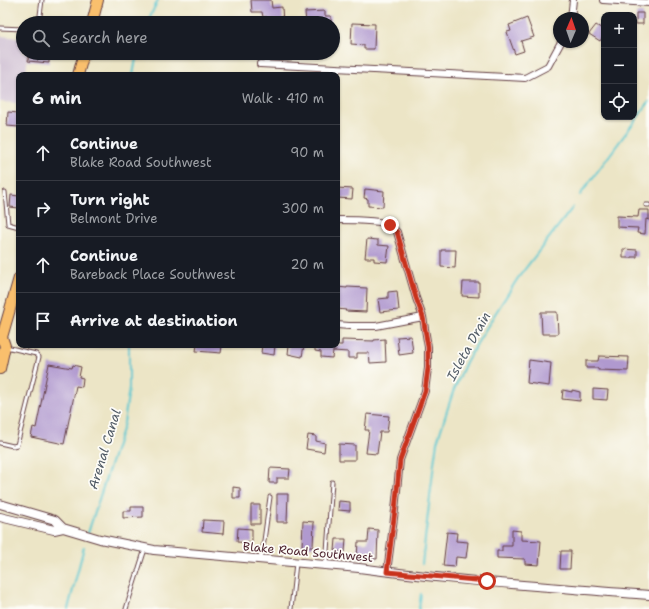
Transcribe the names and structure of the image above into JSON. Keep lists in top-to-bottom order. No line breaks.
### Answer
{"streets":{"street":["Blake Road Southwest"]},"water":["Isleta Drain","Arenal Canal"],"north":"top","page":{"map_buttons":["+","−"],"search":"Search here","heading":["6 min","Walk · 410 m"],"list":[["Continue","Blake Road Southwest","90 m"],["Turn right","Belmont Drive","300 m"],["Continue","Bareback Place Southwest","20 m"],"Arrive at destination"]}}
